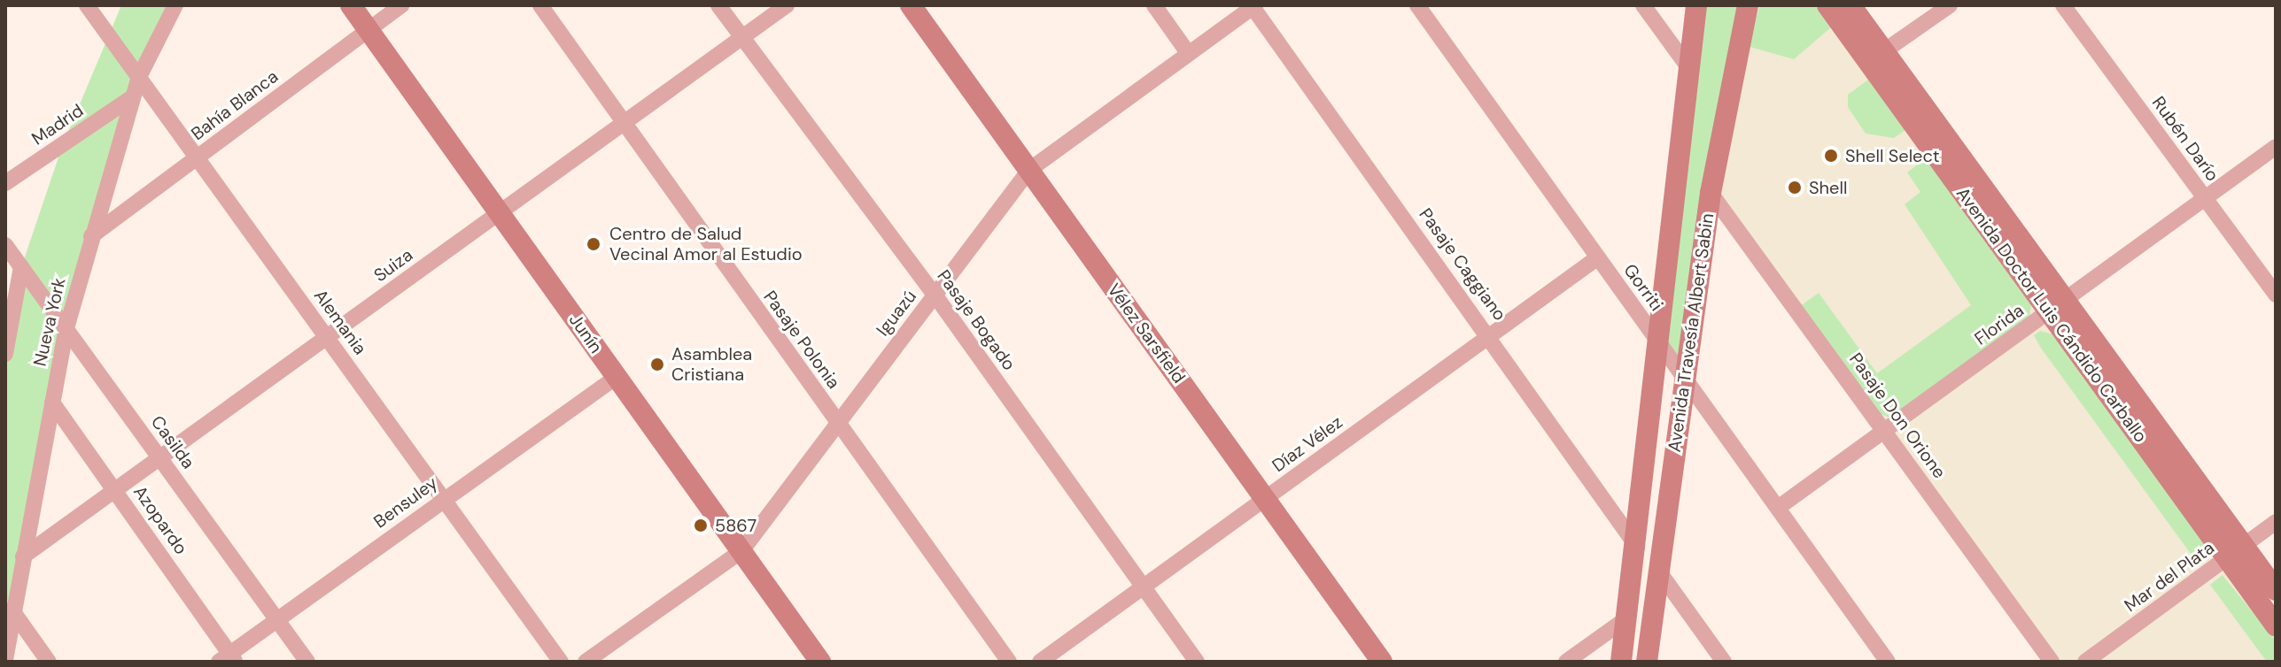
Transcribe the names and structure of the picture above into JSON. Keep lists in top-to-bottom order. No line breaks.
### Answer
{"streets":{"main road":["Avenida Doctor Luis Cándido Carballo","Avenida Travesía Albert Sabin","Junín","Vélez Sarsfield"],"street":["Bahía Blanca","Madrid","Rubén Darío","Pasaje Caggiano","Suiza","Gorriti","Iguazú","Pasaje Bogado","Nueva York","Alemania","Florida","Pasaje Polonia","Pasaje Don Orione","Casilda","Díaz Vélez","Bensuley","Azopardo","Mar del Plata"]},"crossings":[["Bahía Blanca","Nueva York"],["Bahía Blanca","Alemania"],["Bahía Blanca","Junín"],["Madrid","Nueva York"],["Rubén Darío","Florida"],["Pasaje Caggiano","Iguazú"],["Pasaje Caggiano","Avenida Travesía Albert Sabin"],["Pasaje Caggiano","Díaz Vélez"],["Suiza","Pasaje Bogado"],["Suiza","Nueva York"],["Suiza","Alemania"],["Suiza","Junín"],["Suiza","Pasaje Polonia"],["Suiza","Casilda"],["Suiza","Azopardo"],["Gorriti","Florida"],["Gorriti","Avenida Travesía Albert Sabin"],["Gorriti","Díaz Vélez"],["Iguazú","Pasaje Bogado"],["Iguazú","Junín"],["Iguazú","Vélez Sarsfield"],["Iguazú","Pasaje Polonia"],["Avenida Doctor Luis Cándido Carballo","Florida"],["Avenida Doctor Luis Cándido Carballo","Mar del Plata"],["Pasaje Bogado","Díaz Vélez"],["Nueva York","Alemania"],["Nueva York","Casilda"],["Nueva York","Azopardo"],["Alemania","Bensuley"],["Florida","Pasaje Don Orione"],["Avenida Travesía Albert Sabin","Pasaje Don Orione"],["Junín","Bensuley"],["Vélez Sarsfield","Díaz Vélez"],["Casilda","Bensuley"],["Bensuley","Azopardo"]],"places":["Shell Select","Shell","Centro de Salud Vecinal Amor al Estudio","Asamblea Cristiana","5867"]}
